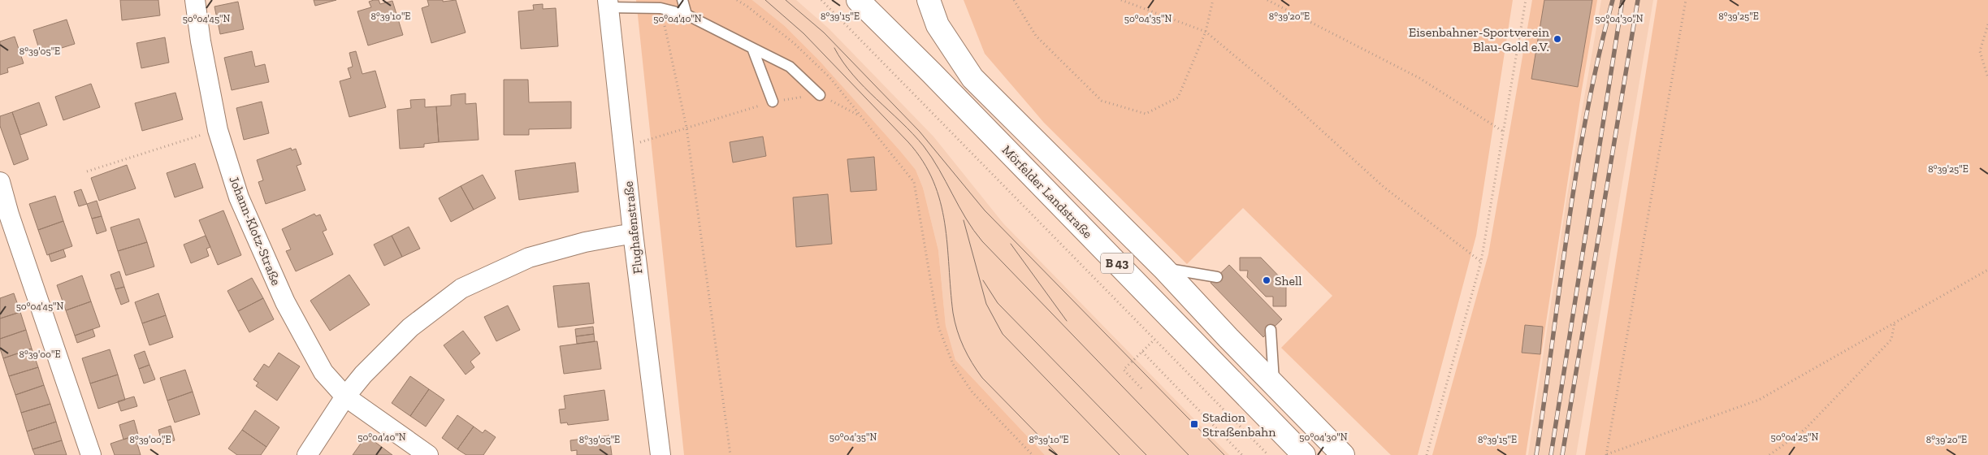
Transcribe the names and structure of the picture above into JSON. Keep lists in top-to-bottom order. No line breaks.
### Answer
{"streets":{"highway":["Mörfelder Landstraße","B 43"],"street":["Flughafenstraße","Johann-Klotz-Straße"]},"places":{"other":["Eisenbahner-Sportverein Blau-Gold e.V.","Shell"],"transit":["Stadion Straßenbahn"]},"coordinates":["8°39'10\"E","8°39'15\"E","8°39'20\"E","8°39'25\"E","50°04'45\"N","50°04'40\"N","50°04'35\"N","50°04'30\"N","8°39'05\"E","8°39'00\"E","50°04'25\"N"]}
